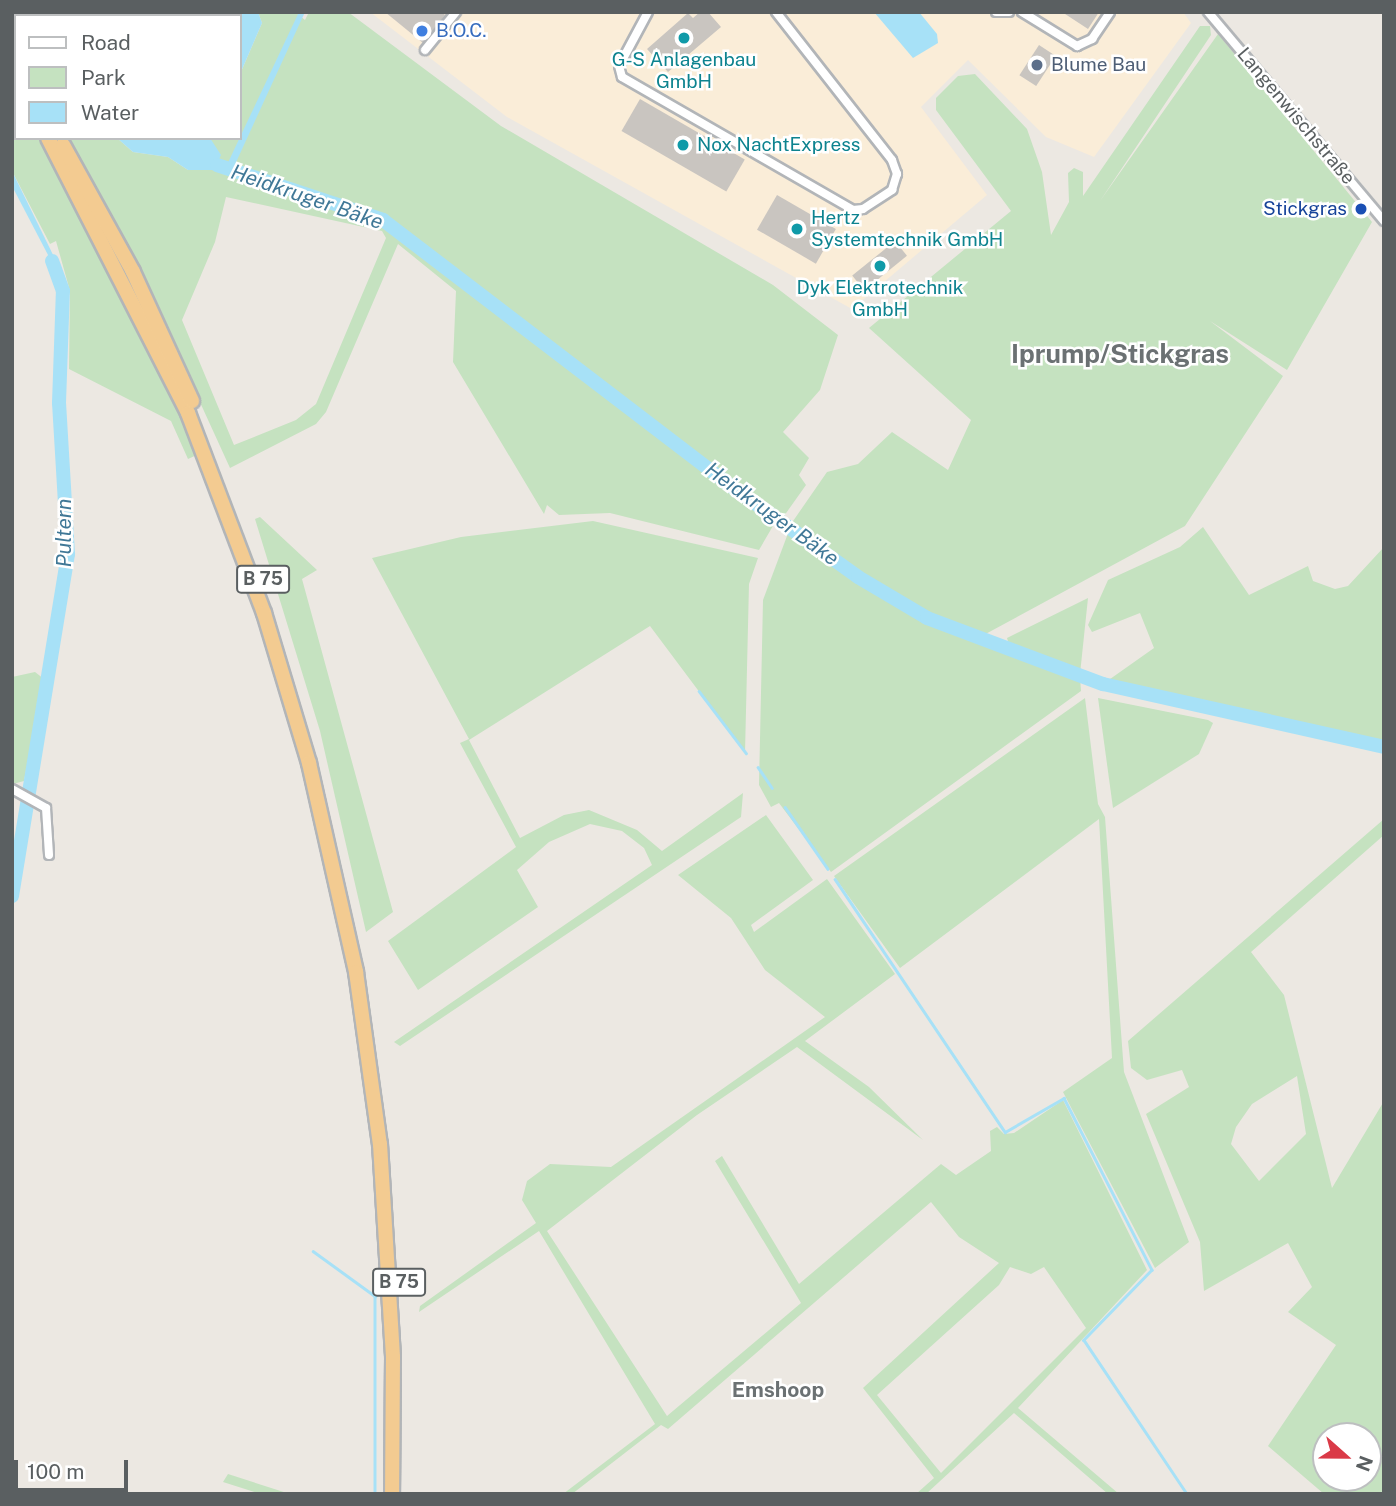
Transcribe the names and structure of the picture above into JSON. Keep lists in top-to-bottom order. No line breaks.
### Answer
{"streets":{"highway":["B 75"],"street":["Langenwischstraße"]},"districts":["Iprump/Stickgras","Emshoop"],"water":["Heidkruger Bäke","Pultern"],"places":["B.O.C.","G-S Anlagenbau GmbH","Blume Bau","Nox NachtExpress","Stickgras","Hertz Systemtechnik GmbH","Dyk Elektrotechnik GmbH"],"legend":["Road","Park","Water"],"scale_bar":"100 m","north":"right"}
